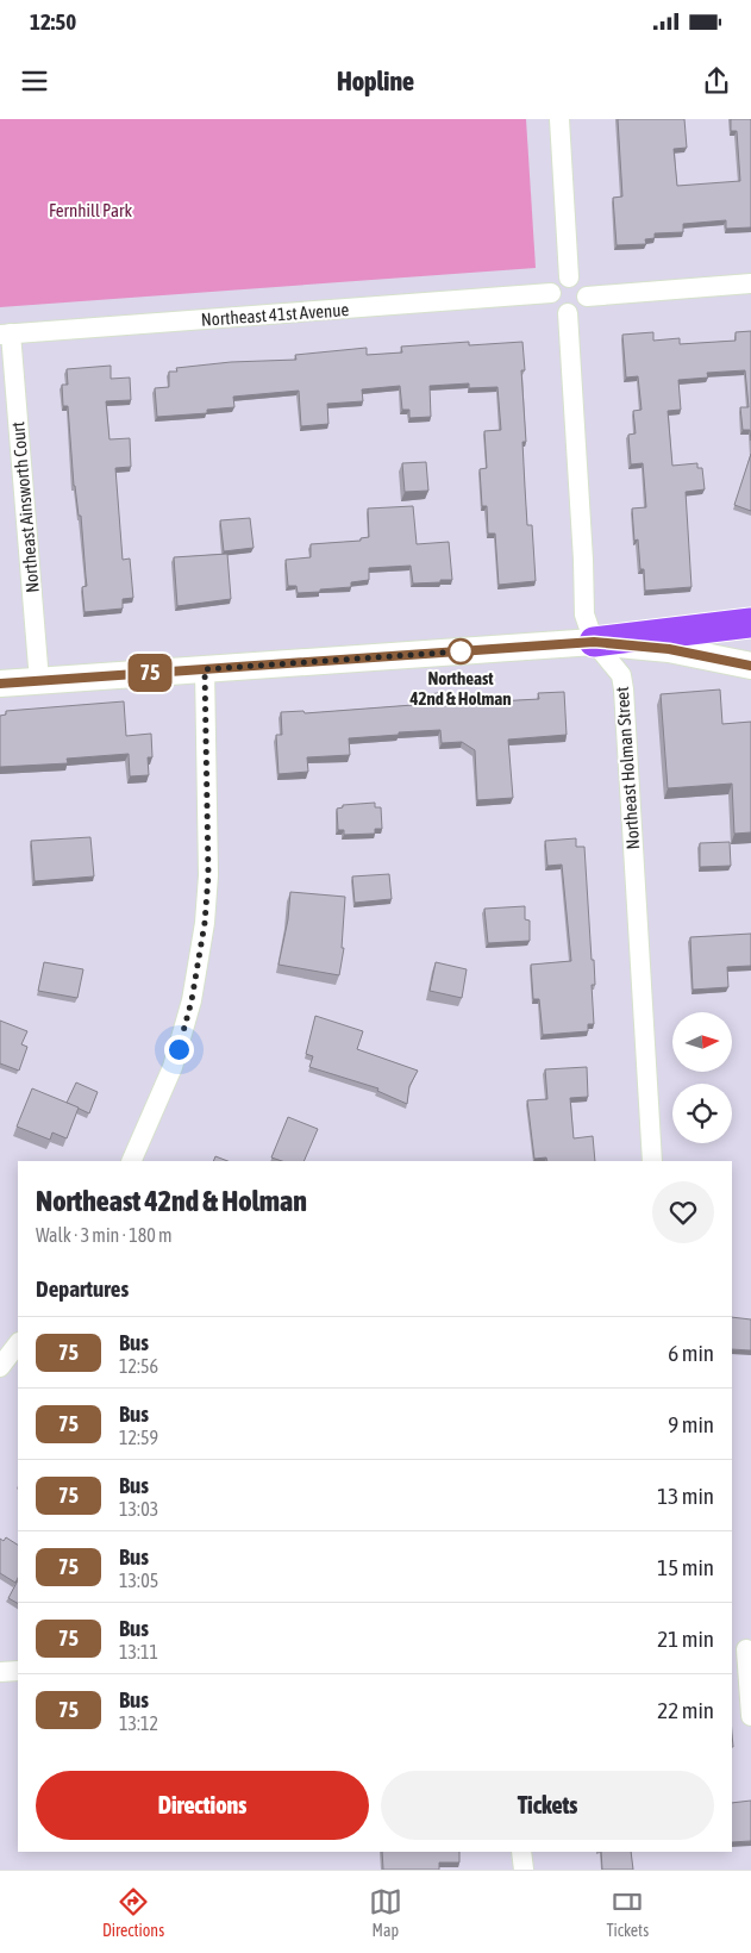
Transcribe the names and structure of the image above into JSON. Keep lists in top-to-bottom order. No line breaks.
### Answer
{"streets":{"street":["Northeast 41st Avenue","Northeast Ainsworth Court","Northeast Holman Street"]},"crossings":[["Northeast 41st Avenue","Northeast Ainsworth Court"],["Northeast 41st Avenue","Northeast Holman Street"]],"parks":["Fernhill Park"],"places":["Northeast 42nd & Holman"],"lines":["bus line 75"],"north":"right","page":{"status":"12:50","header":"Hopline","on_map":"75","heading":[["Northeast 42nd & Holman","Walk · 3 min · 180 m"],"Departures"],"list":[{"mark":"75","name":"Bus","note":"12:56","value":"6 min"},{"mark":"75","name":"Bus","note":"12:59","value":"9 min"},{"mark":"75","name":"Bus","note":"13:03","value":"13 min"},{"mark":"75","name":"Bus","note":"13:05","value":"15 min"},{"mark":"75","name":"Bus","note":"13:11","value":"21 min"},{"mark":"75","name":"Bus","note":"13:12","value":"22 min"}],"buttons":["Directions","Tickets"],"tabs":["Directions","Map","Tickets"]}}
